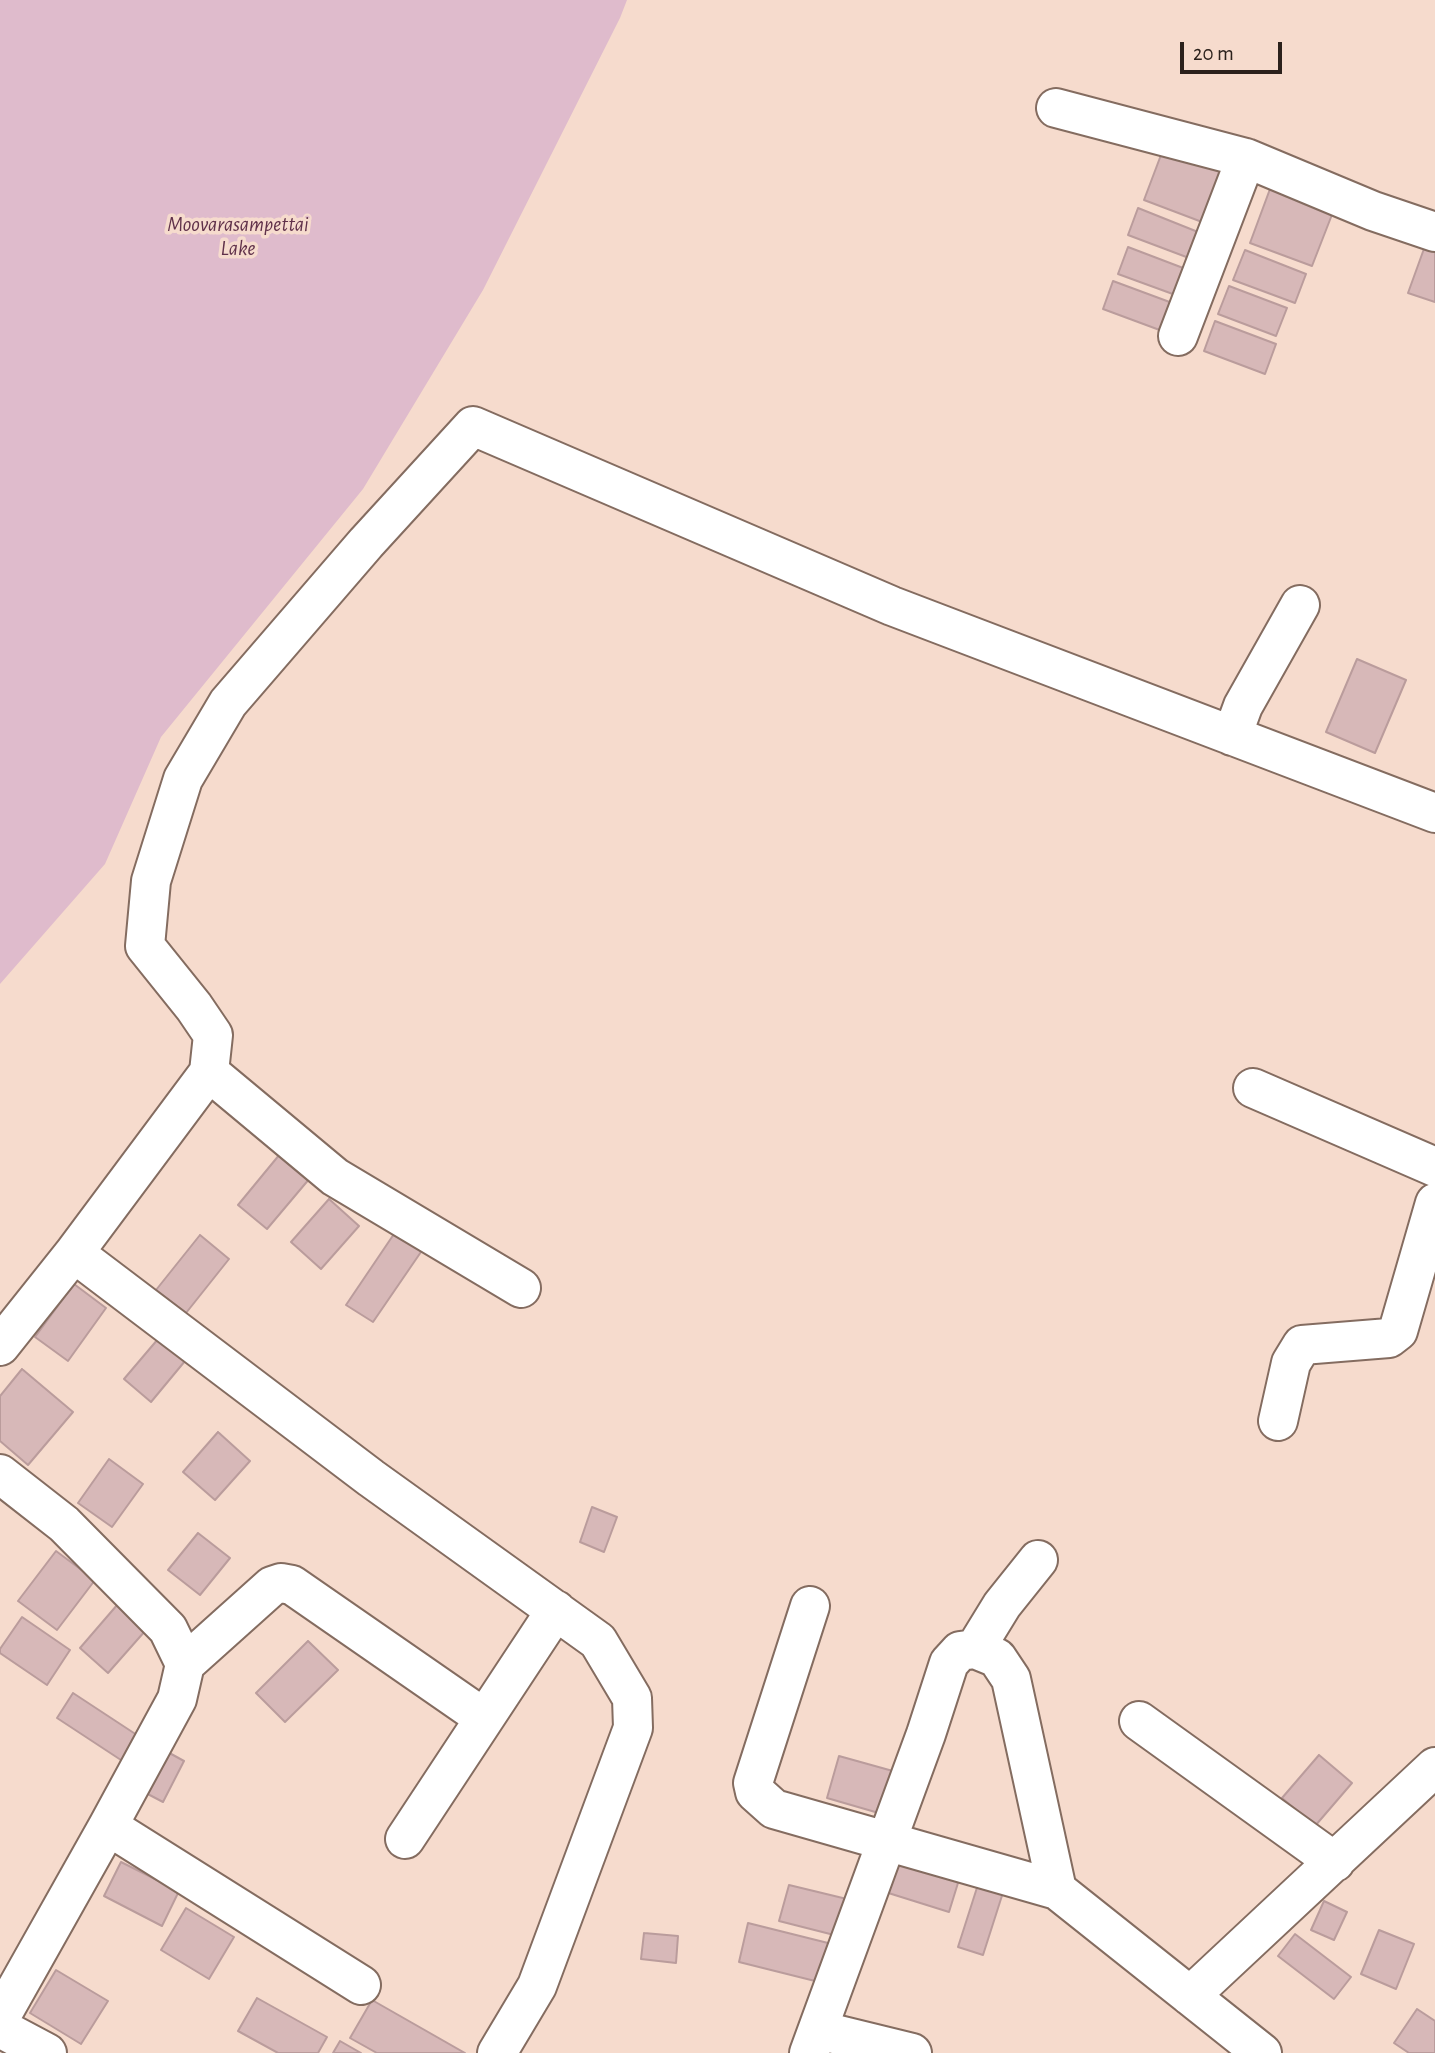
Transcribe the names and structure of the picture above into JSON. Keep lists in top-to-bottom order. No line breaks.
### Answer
{"water":["Moovarasampettai Lake"],"scale_bar":"20 m"}
